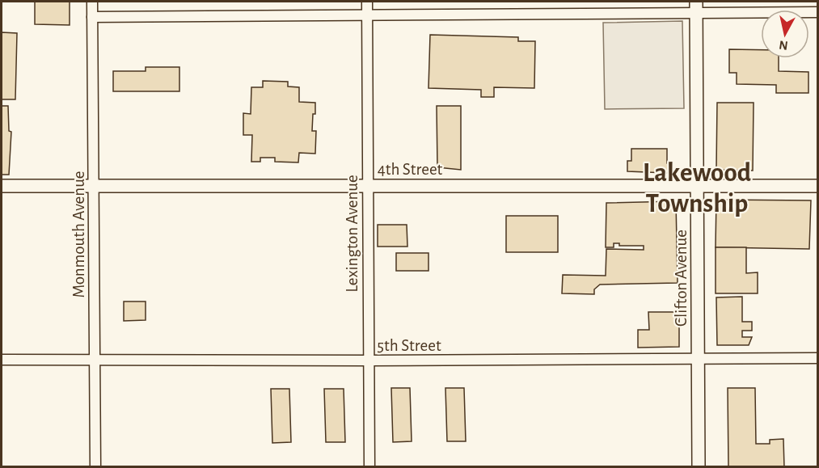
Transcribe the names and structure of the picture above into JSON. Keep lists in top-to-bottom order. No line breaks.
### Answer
{"streets":{"street":["4th Street","Lexington Avenue","Monmouth Avenue","Clifton Avenue","5th Street"]},"crossings":[["4th Street","Lexington Avenue"],["4th Street","Monmouth Avenue"],["4th Street","Clifton Avenue"],["Lexington Avenue","5th Street"],["Monmouth Avenue","5th Street"],["Clifton Avenue","5th Street"]],"districts":["Lakewood Township"],"north":"bottom"}
